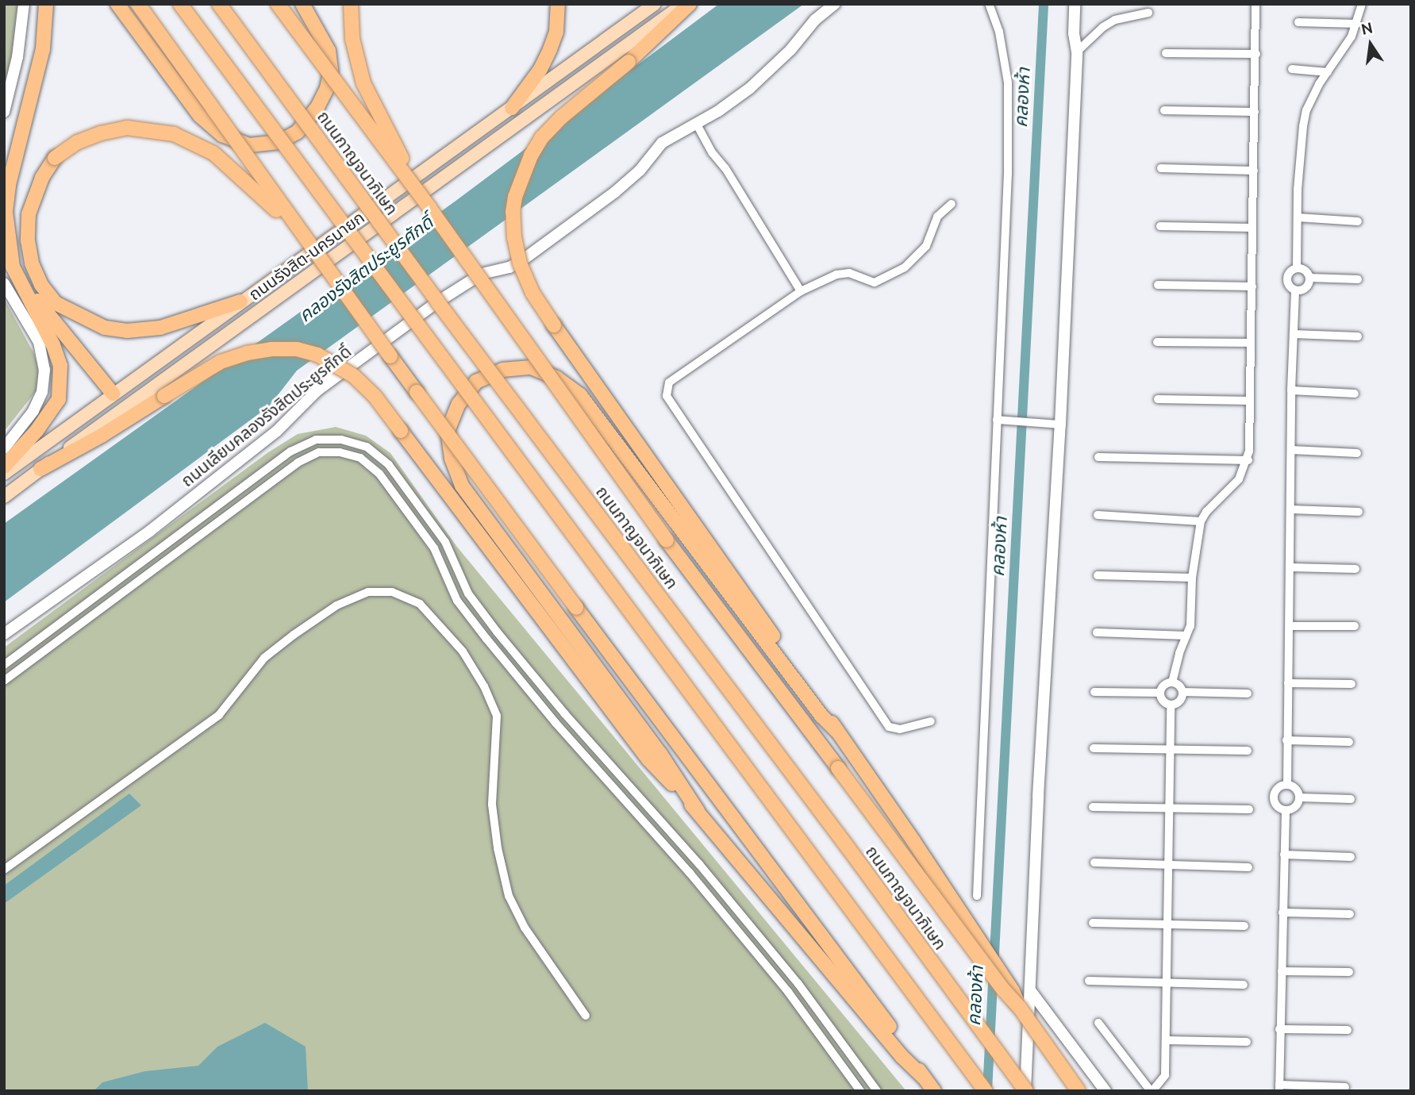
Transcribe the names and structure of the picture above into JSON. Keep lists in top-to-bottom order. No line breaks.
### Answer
{"streets":{"highway":["ถนนกาญจนาภิเษก"],"main road":["ถนนรังสิต-นครนายก"],"street":["ถนนเลียบคลองรังสิตประยูรศักดิ์"]},"water":["คลองห้า","คลองรังสิตประยูรศักดิ์"],"north":"top"}
